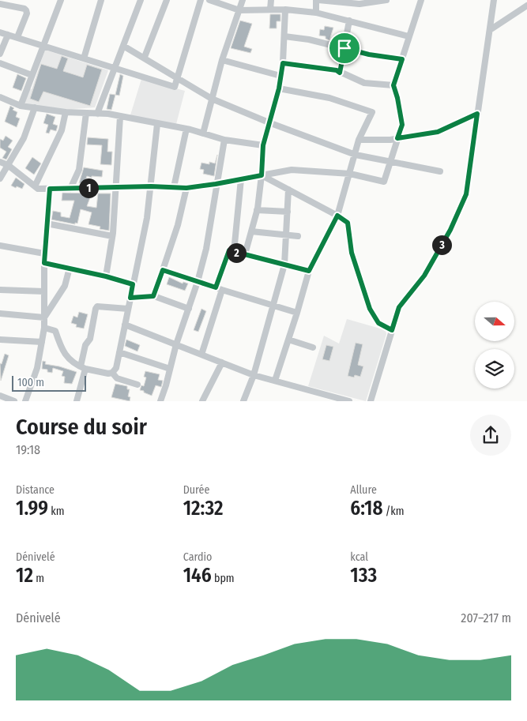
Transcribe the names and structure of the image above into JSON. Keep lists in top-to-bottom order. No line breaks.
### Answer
{"scale_bar":"100 m","north":"right","page":{"pins":["1","3","2"],"scale":"100 m","heading":["Course du soir","19:18"],"stats":[["Distance","1.99 km"],["Durée","12:32"],["Allure","6:18 /km"],["Dénivelé","12 m"],["Cardio","146 bpm"],["kcal","133"]],"chart":["Dénivelé","207–217 m"]}}
